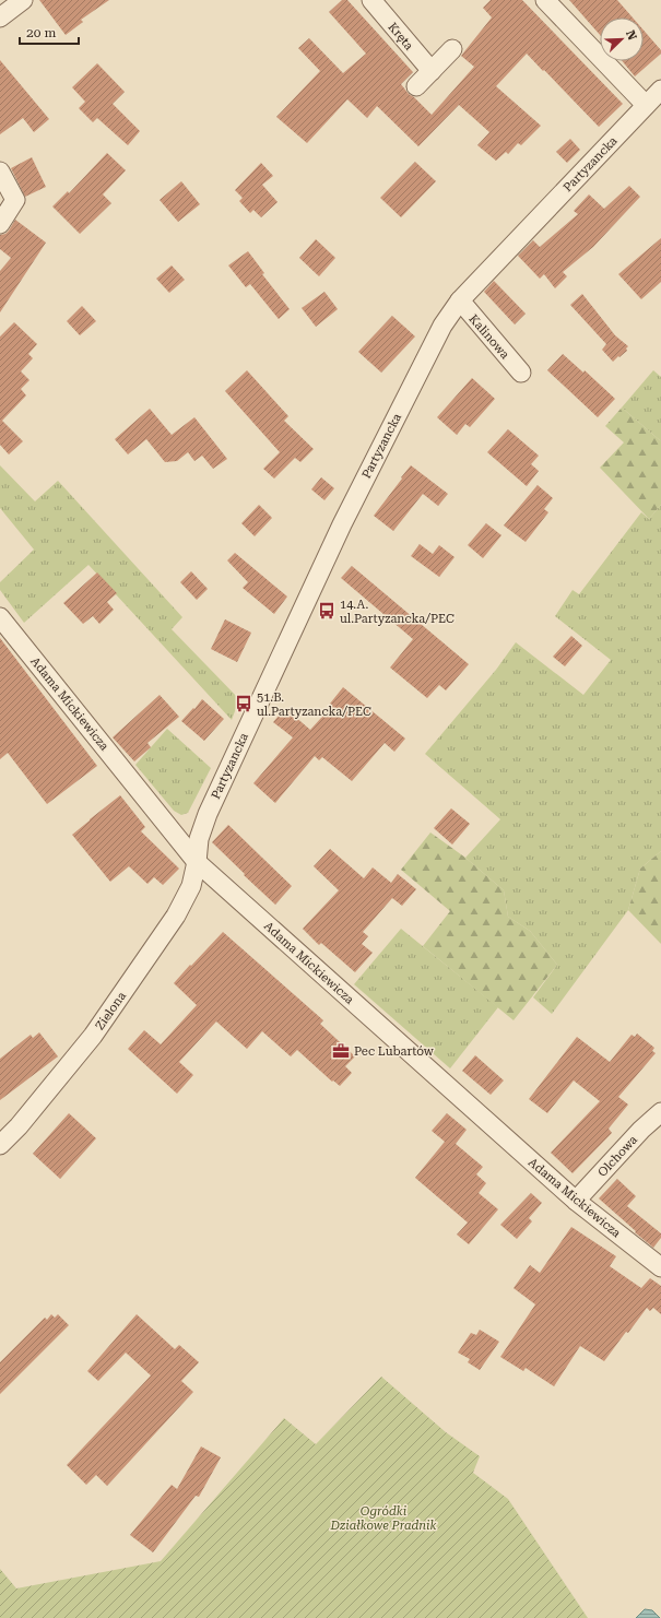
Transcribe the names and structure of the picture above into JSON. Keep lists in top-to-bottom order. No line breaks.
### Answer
{"streets":{"street":["Kręta","Partyzancka","Kalinowa","Adama Mickiewicza","Zielona","Olchowa"]},"crossings":[["Partyzancka","Kalinowa"],["Partyzancka","Adama Mickiewicza"],["Partyzancka","Zielona"],["Adama Mickiewicza","Zielona"],["Adama Mickiewicza","Olchowa"]],"parks":["Ogródki Działkowe Pradnik"],"places":{"bus stop":["14.A. ul.Partyzancka/PEC","51.B. ul.Partyzancka/PEC"],"office":["Pec Lubartów"]},"scale_bar":"20 m","north":"top right"}
